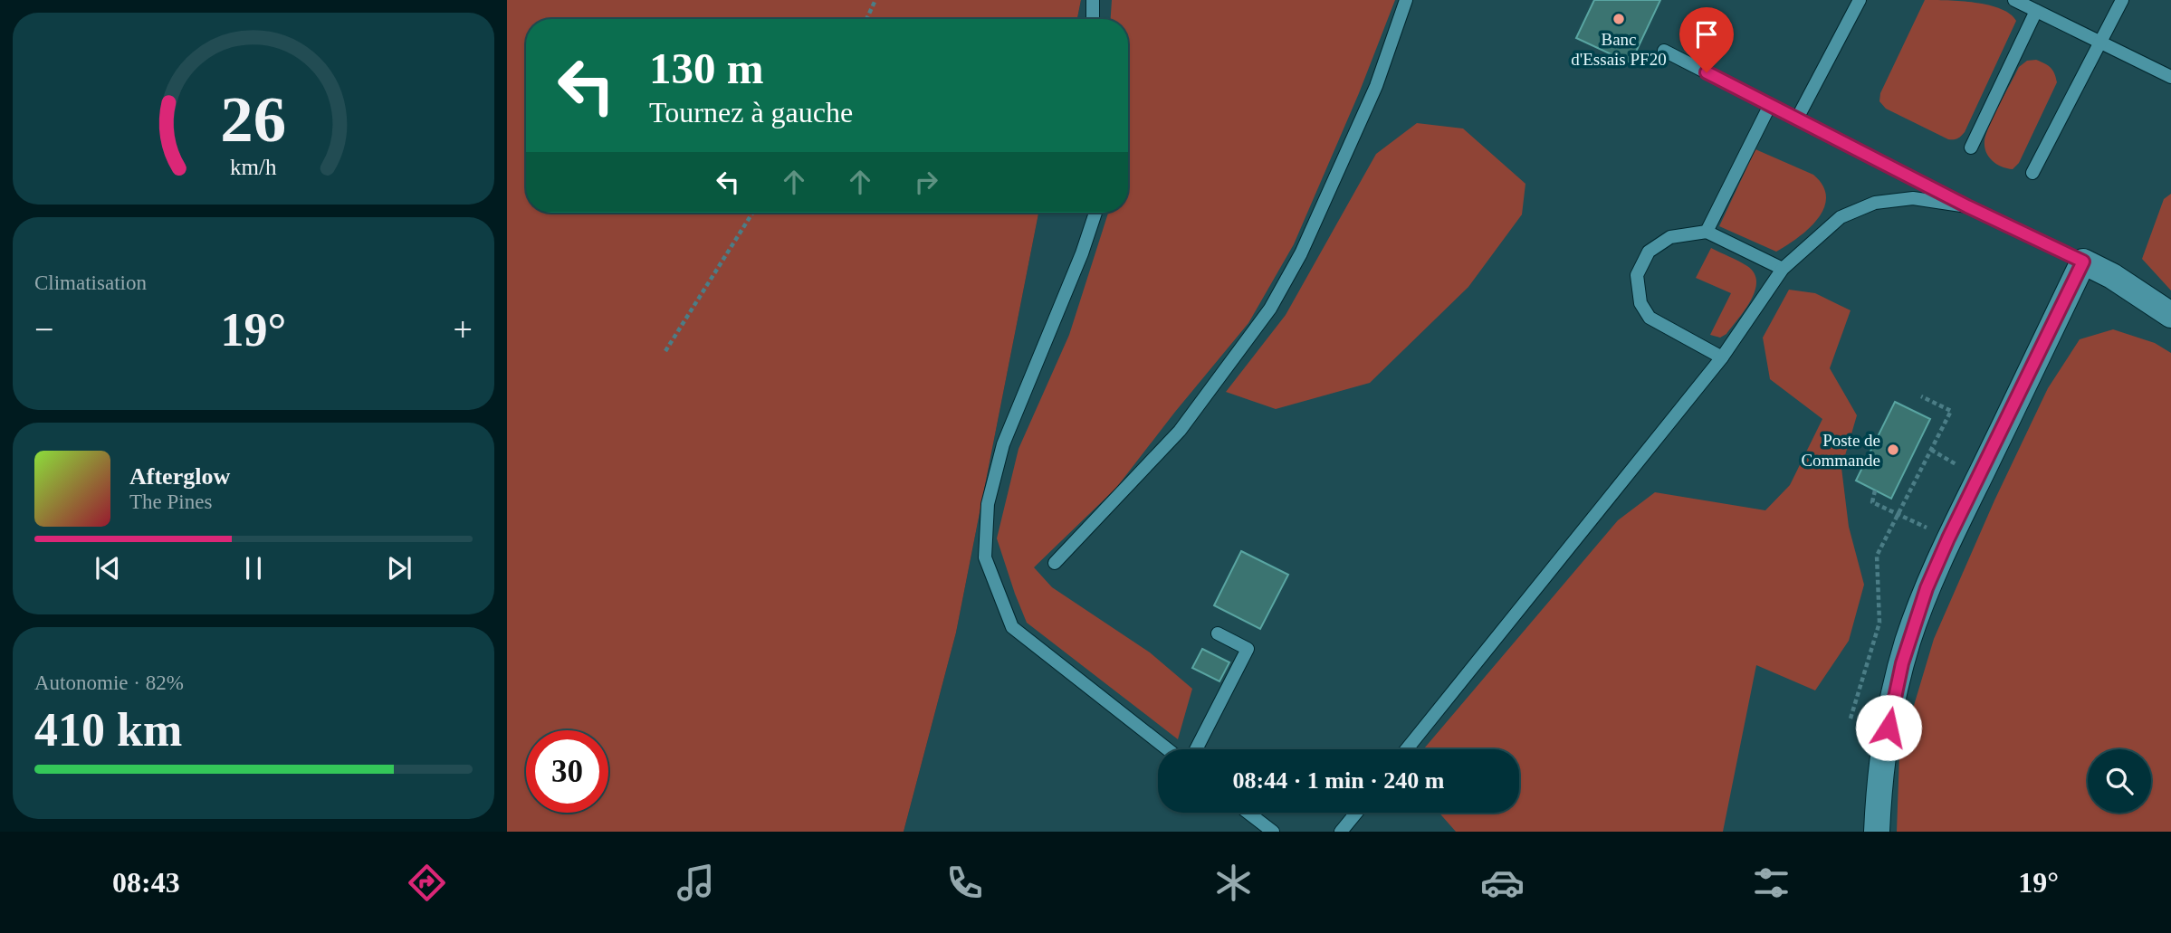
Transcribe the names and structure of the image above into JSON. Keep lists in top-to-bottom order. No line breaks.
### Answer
{"places":["Banc d'Essais PF20","Poste de Commande"],"page":{"turn":["130 m","Tournez à gauche"],"tile":["Climatisation",["Autonomie · 82%","410 km"]],"heat":["−","19°","+"],"song":["Afterglow","The Pines"],"limit":"30","trip":"08:44 · 1 min · 240 m","tabs":["08:43","19°"],"gauge":["26","km/h"]}}
